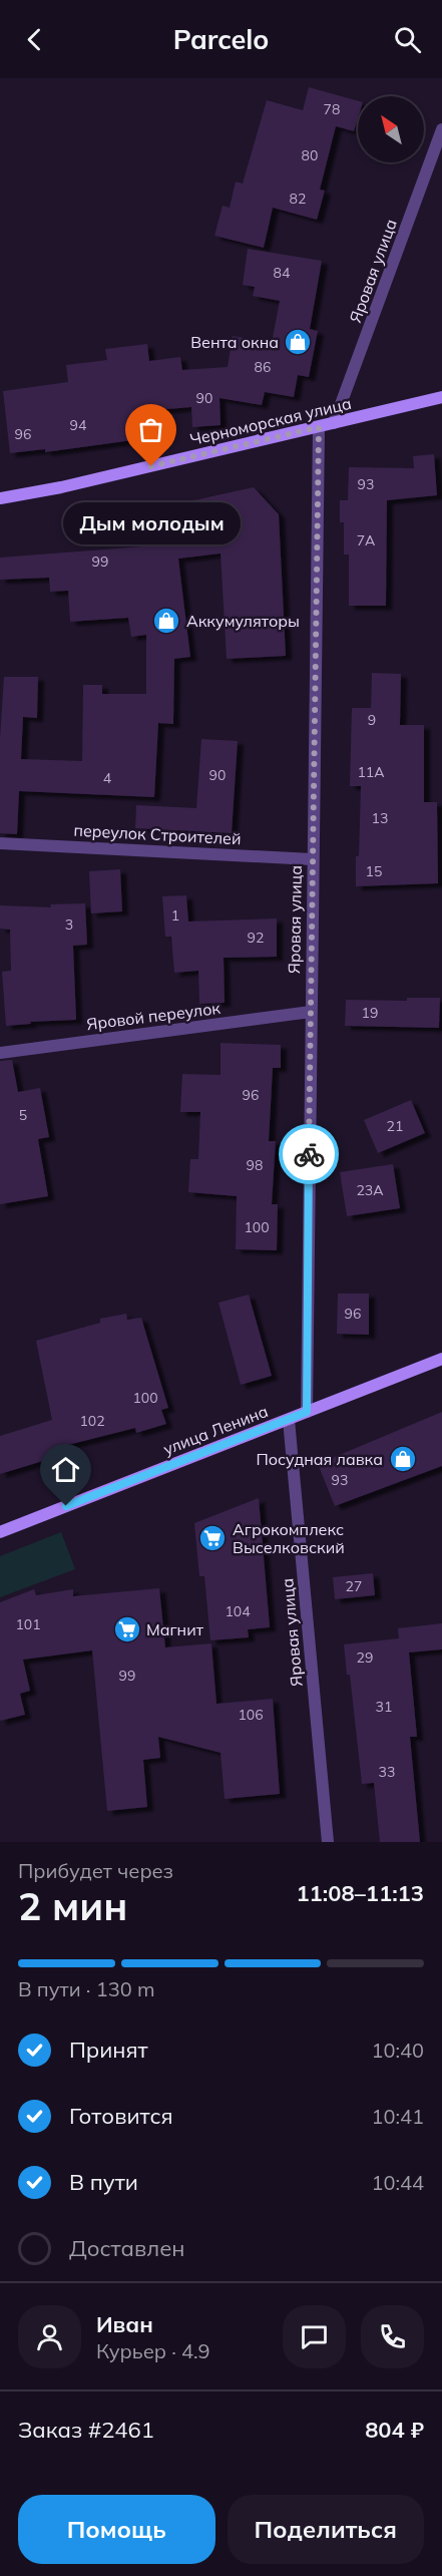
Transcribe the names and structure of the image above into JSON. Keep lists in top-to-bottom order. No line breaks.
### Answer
{"streets":{"main road":["Черноморская улица","улица Ленина"],"street":["Яровая улица","переулок Строителей","Яровой переулок"]},"crossings":[["Яровая улица","Черноморская улица"],["Яровая улица","переулок Строителей"],["Яровая улица","Яровой переулок"],["Яровая улица","улица Ленина"]],"places":{"shop":["Вента окна","Аккумуляторы","Посудная лавка"],"other":["Дым молодым"],"supermarket":["Агрокомплекс Выселковский","Магнит"]},"house_numbers":["78","80","82","84","86","90","94","96","93","7А","99","9","11А","90","4","13","15","1","3","92","19","96","5","21","98","23А","100","96","100","102","93","27","104","101","29","99","31","106","33"],"north":"top left","page":{"header":"Parcelo","bubble":"Дым молодым","heading":["2 мин","Прибудет через","11:08–11:13"],"panel":["Иван","Курьер · 4.9","Заказ #2461","804 ₽"],"bar":"В пути · 130 m","list":[["Принят","10:40"],["Готовится","10:41"],["В пути","10:44"],"Доставлен"],"buttons":["Помощь","Поделиться"]}}
